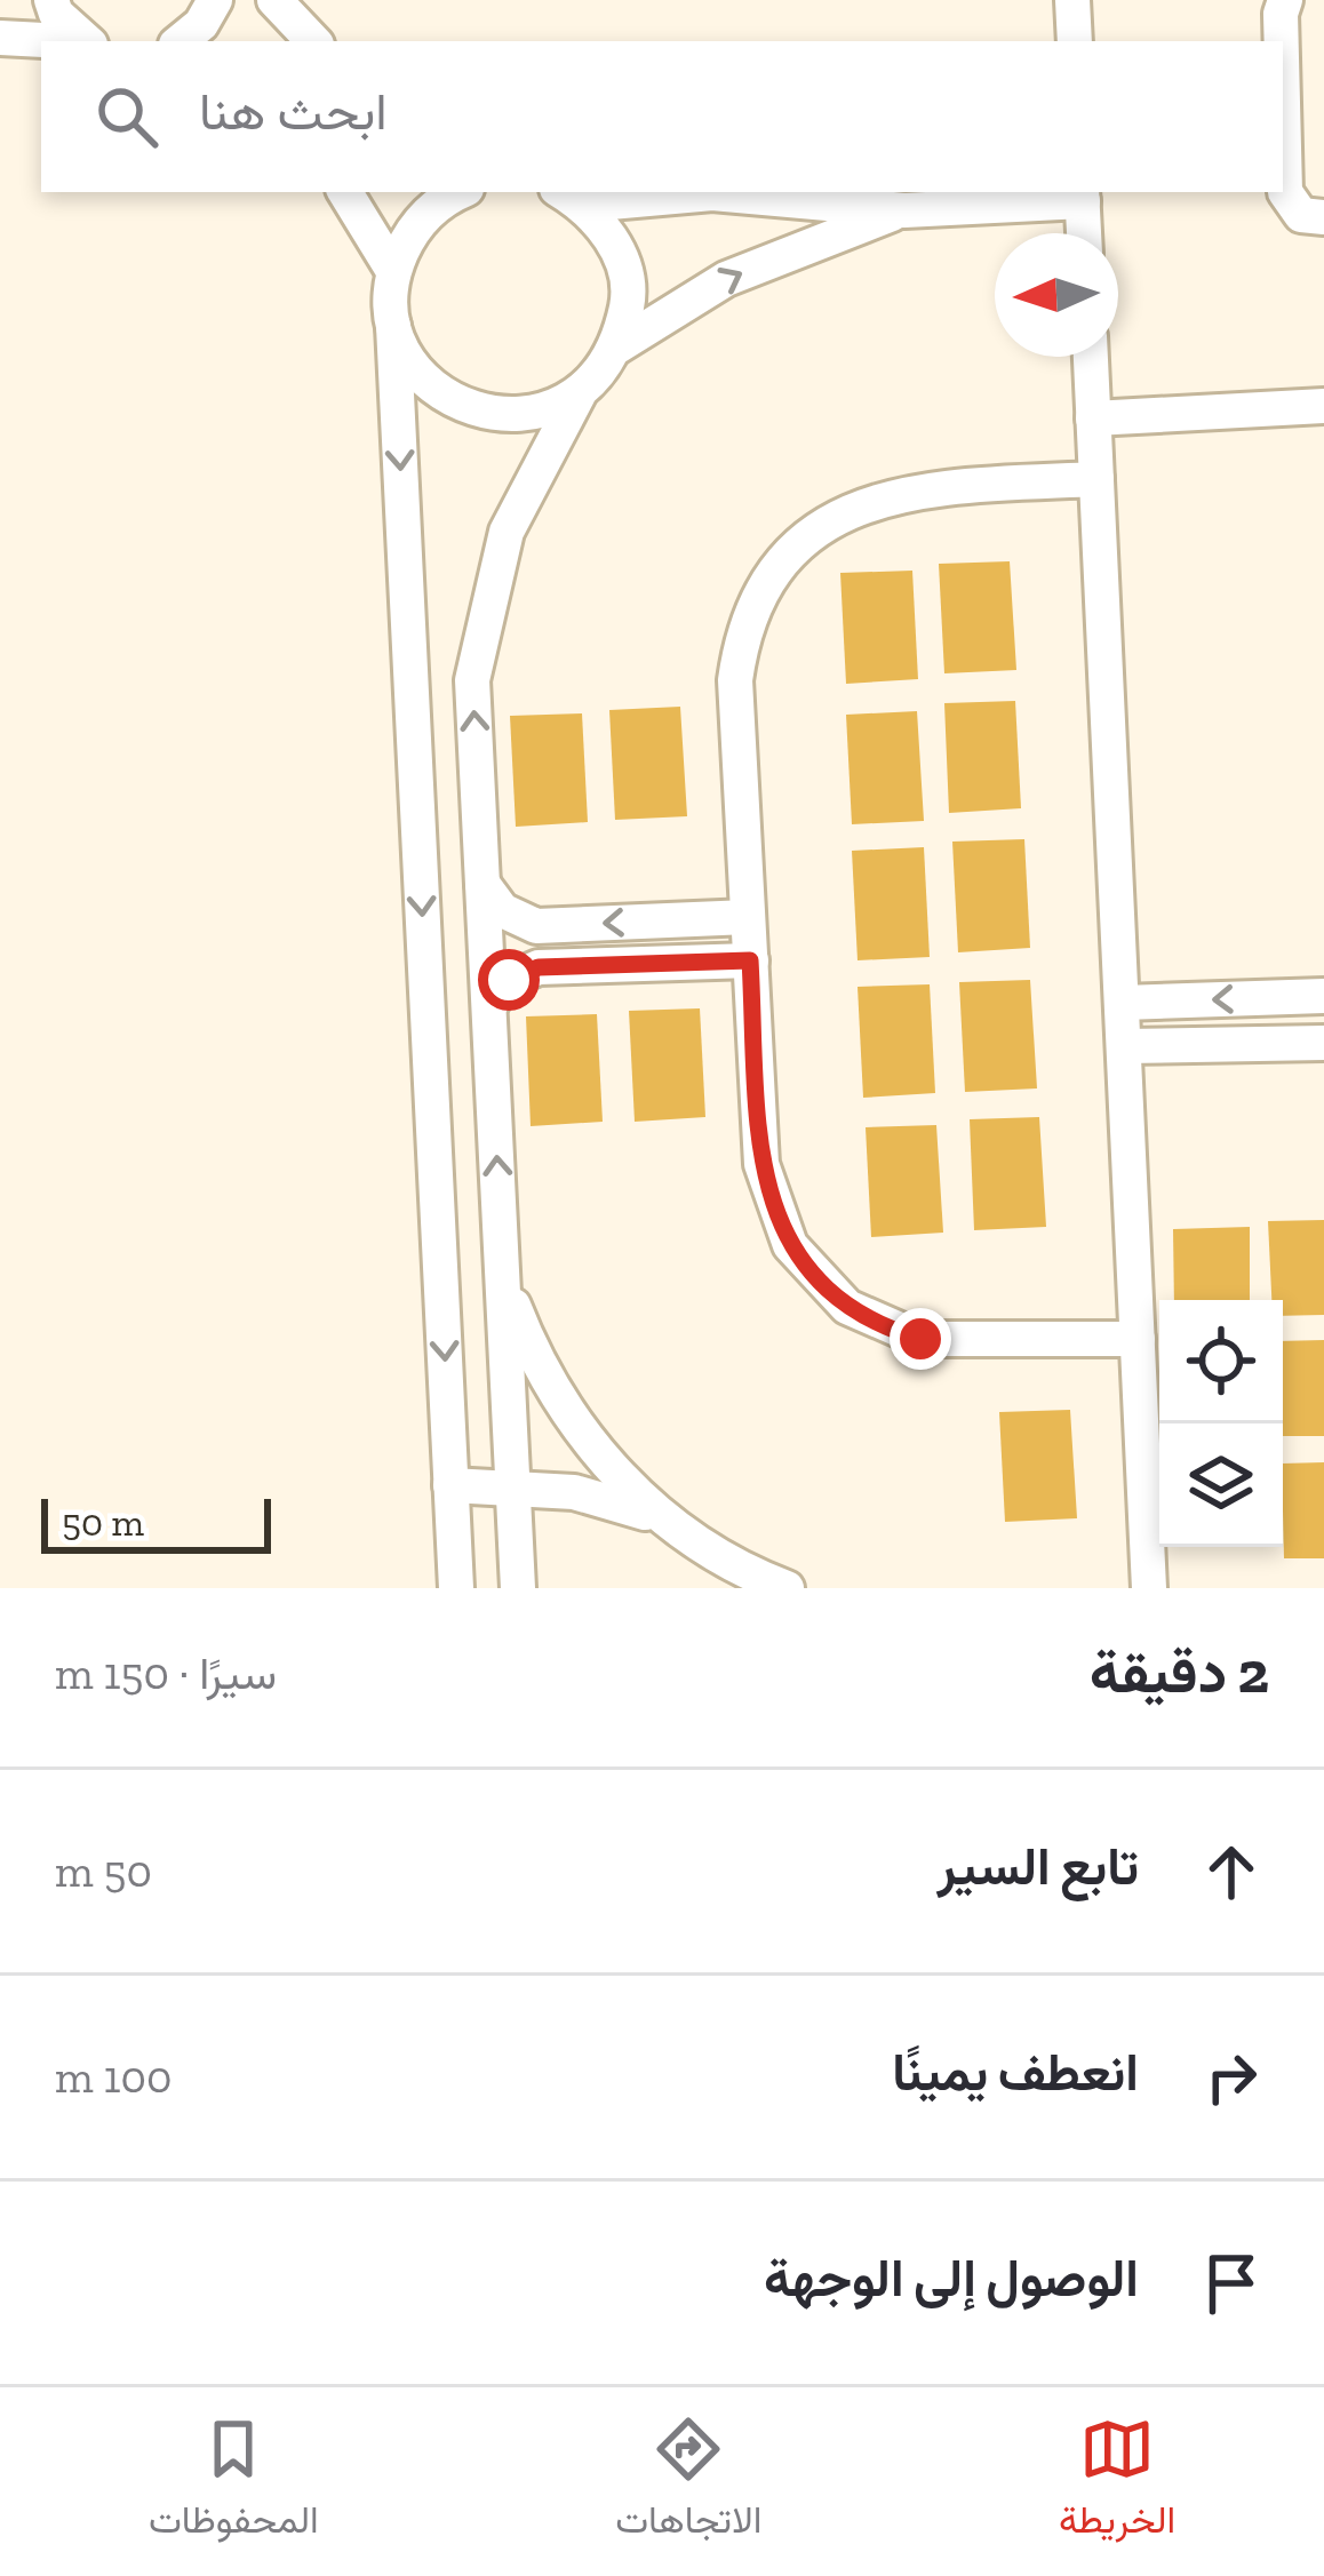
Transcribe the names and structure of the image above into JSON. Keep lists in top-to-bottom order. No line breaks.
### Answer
{"scale_bar":"50 m","north":"left","page":{"search":"ابحث هنا","scale":"50 m","heading":["2 دقيقة","سيرًا · 150 m"],"list":[["تابع السير","50 m"],["انعطف يمينًا","100 m"],"الوصول إلى الوجهة"],"nav":["الخريطة","الاتجاهات","المحفوظات"]}}
